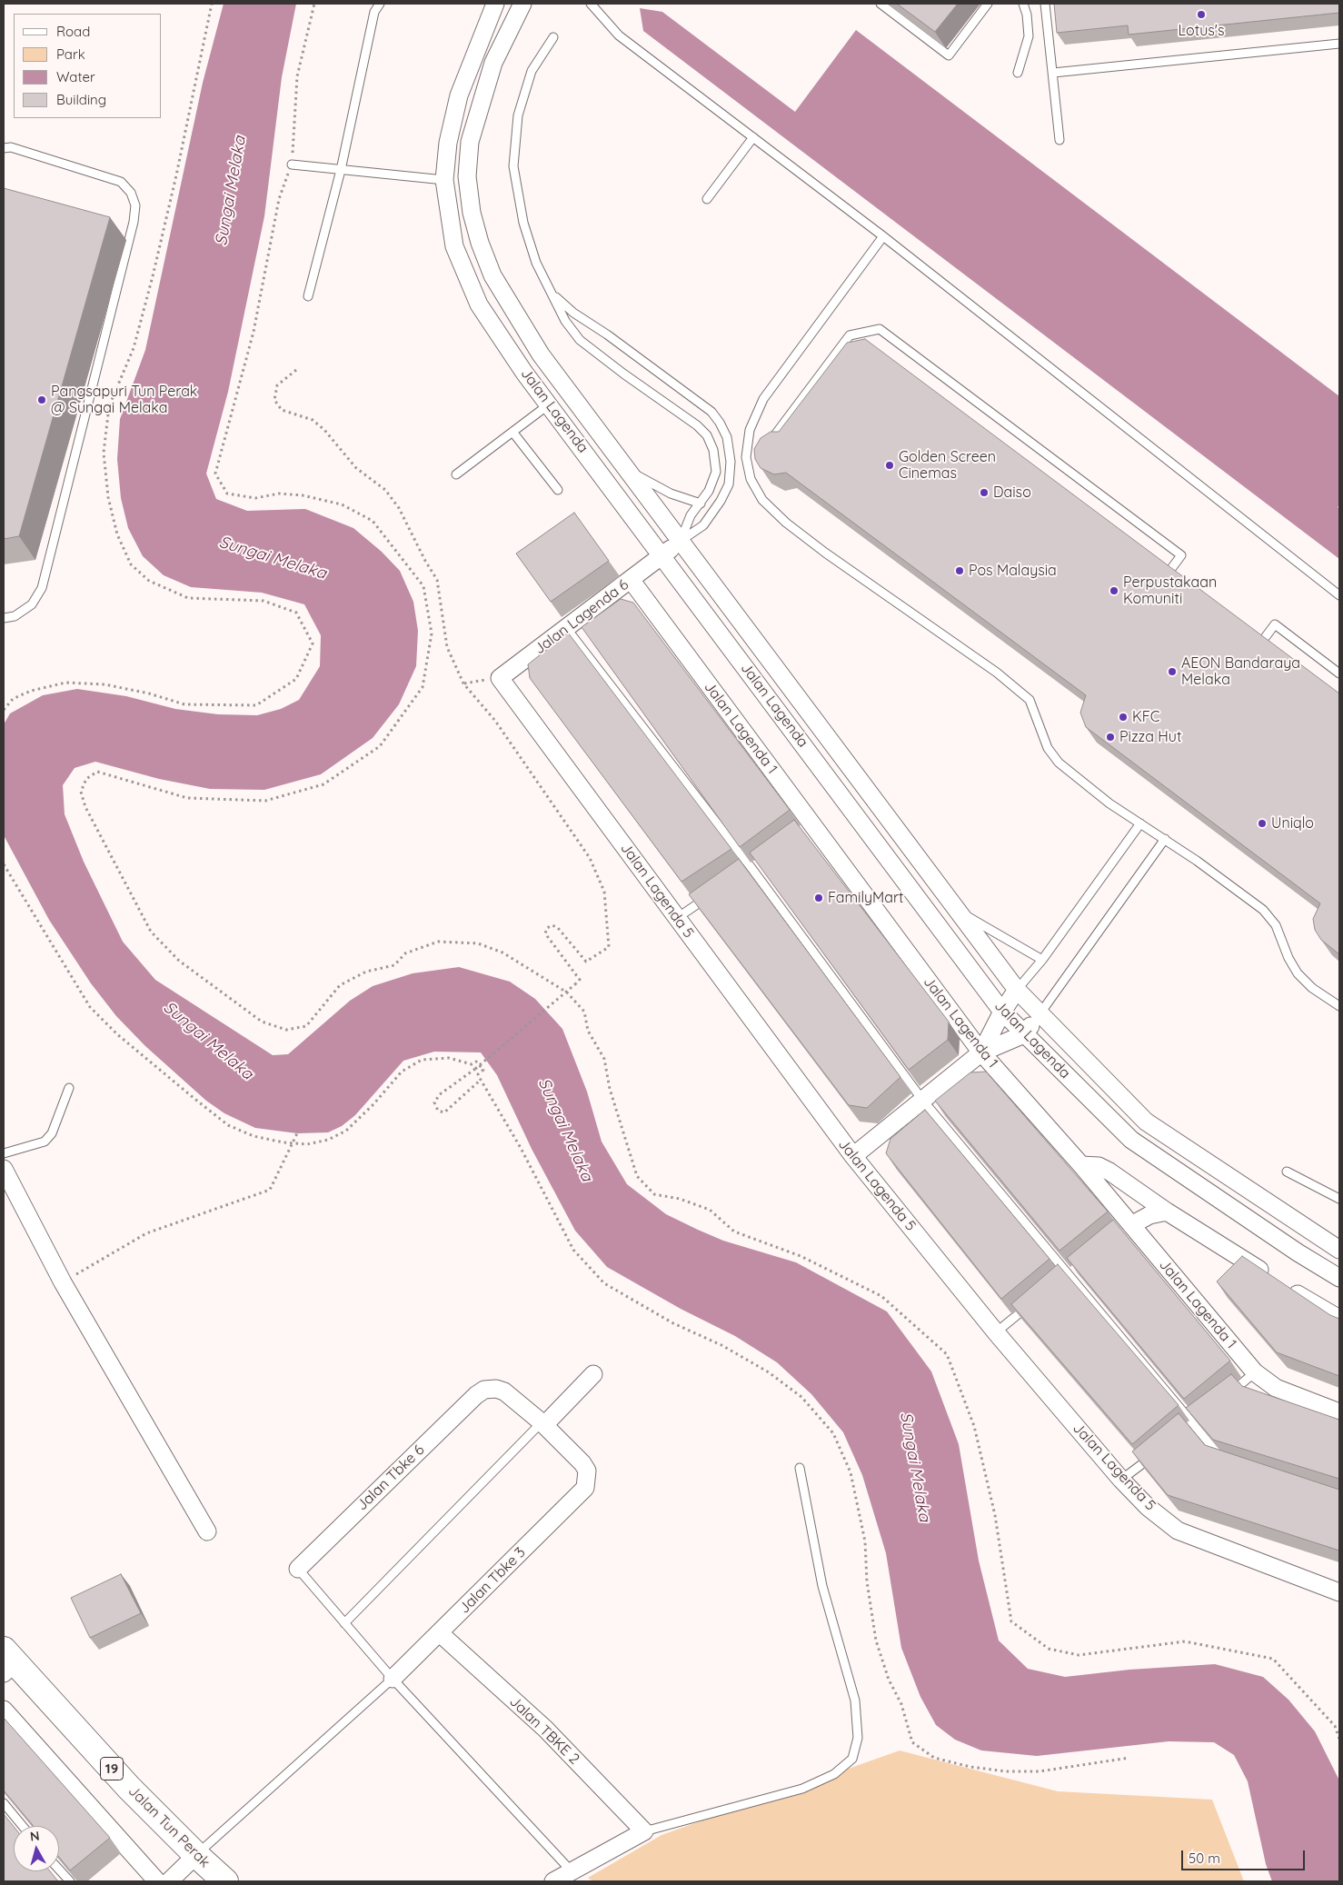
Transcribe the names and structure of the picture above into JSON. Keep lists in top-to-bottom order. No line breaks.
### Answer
{"streets":{"main road":["19","Jalan Tun Perak"],"street":["Jalan Lagenda","Jalan Lagenda 6","Jalan Lagenda 1","Jalan Lagenda 5","Jalan Tbke 6","Jalan Tbke 3","Jalan TBKE 2"]},"crossings":[["Jalan Lagenda","Jalan Lagenda 6"],["Jalan Lagenda 6","Jalan Lagenda 1"],["Jalan Lagenda 6","Jalan Lagenda 5"],["Jalan Tbke 6","Jalan Tbke 3"],["Jalan Tbke 3","Jalan TBKE 2"]],"water":["Sungai Melaka"],"places":["Lotus's","Pangsapuri Tun Perak @ Sungai Melaka","Golden Screen Cinemas","Daiso","Pos Malaysia","Perpustakaan Komuniti","AEON Bandaraya Melaka","KFC","Pizza Hut","Uniqlo","FamilyMart"],"legend":["Road","Park","Water","Building"],"scale_bar":"50 m","north":"top"}
